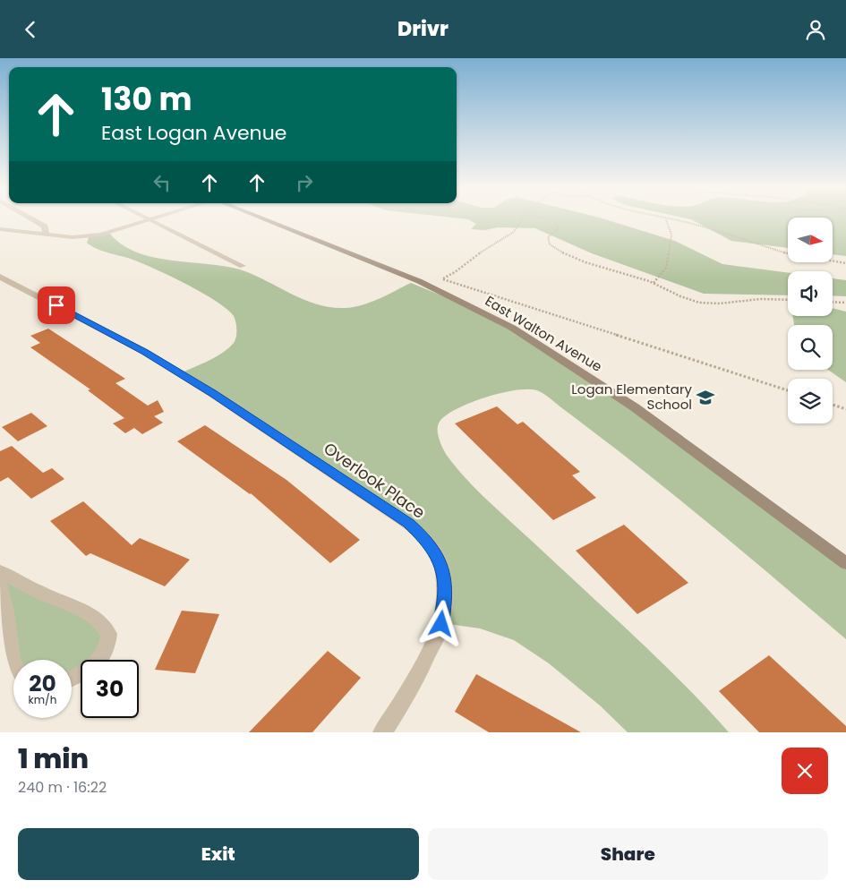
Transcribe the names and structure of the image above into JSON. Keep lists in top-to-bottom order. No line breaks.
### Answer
{"streets":{"main road":["East Walton Avenue"],"street":["Overlook Place"]},"places":{"school or university":["Logan Elementary School"]},"north":"right","page":{"header":"Drivr","turn":["130 m","East Logan Avenue"],"speed":"20 km/h","limit":"30","heading":["1 min","240 m · 16:22"],"buttons":["Exit","Share"]}}
